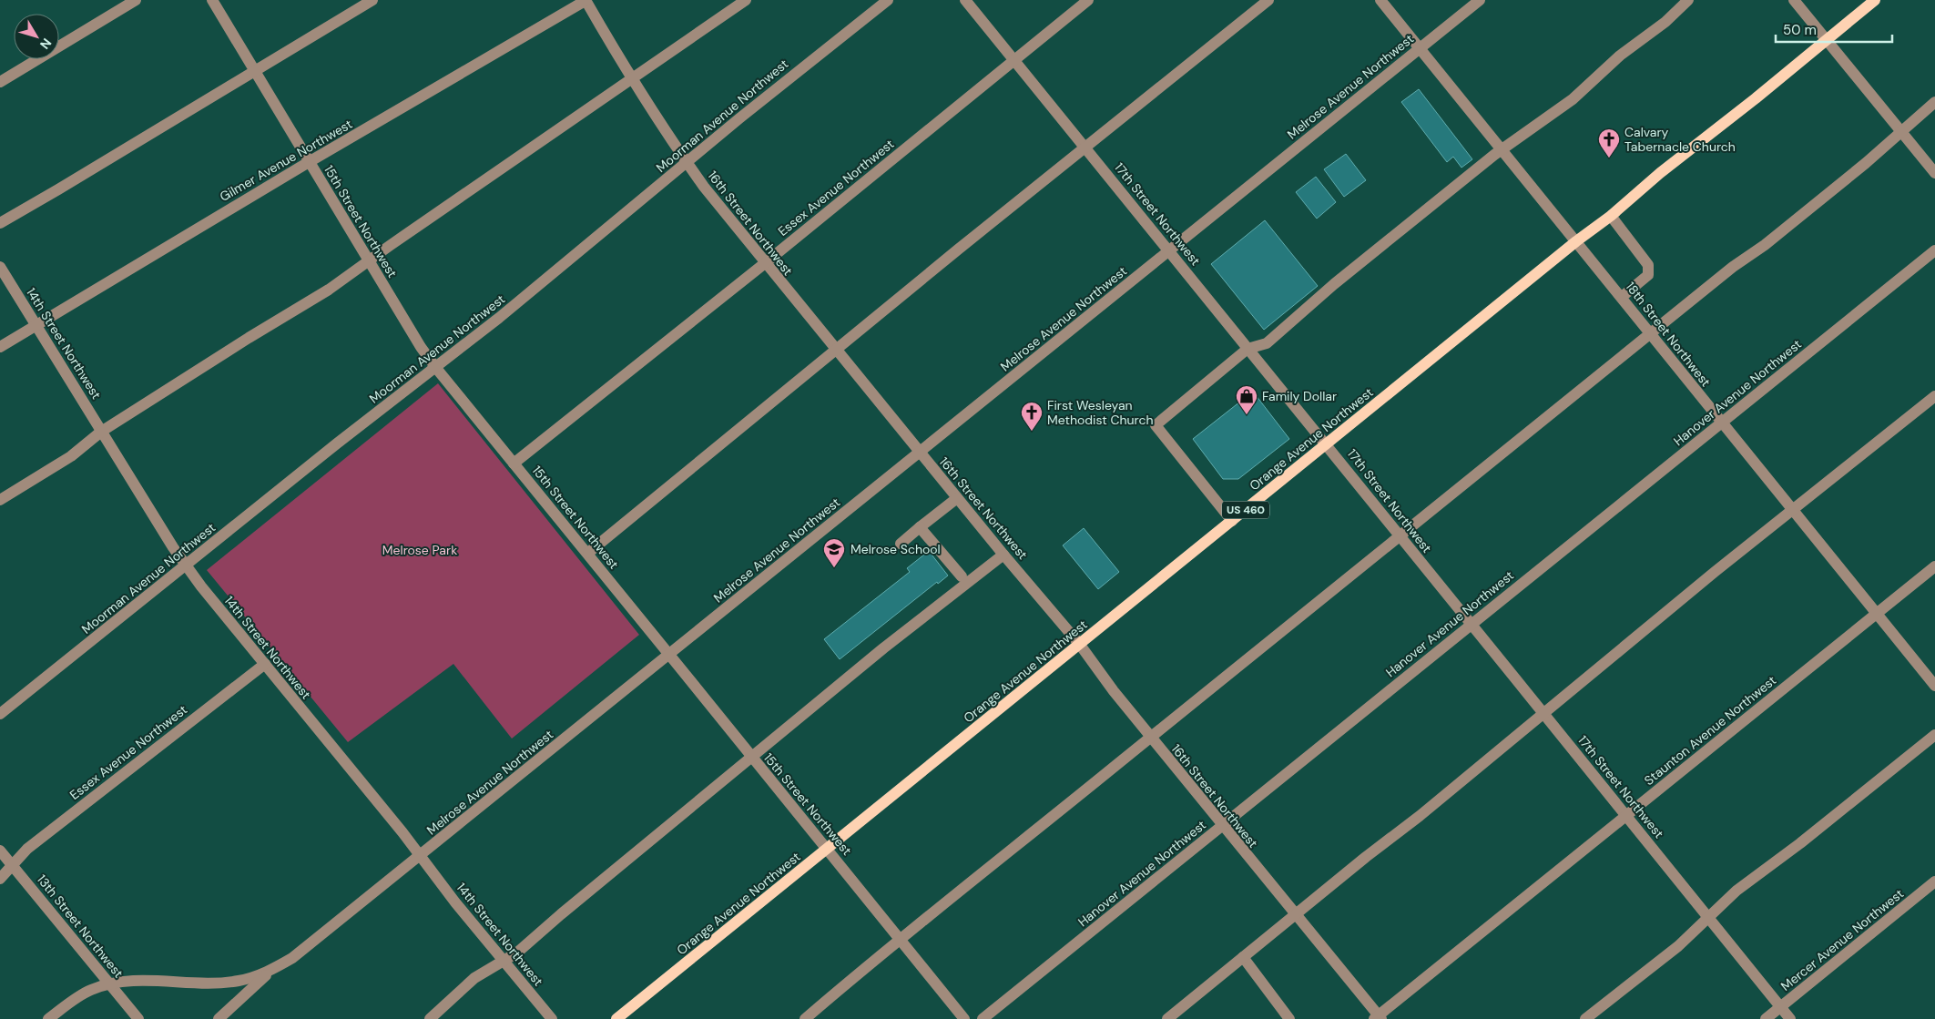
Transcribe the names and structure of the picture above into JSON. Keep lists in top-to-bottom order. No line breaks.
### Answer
{"streets":{"main road":["Orange Avenue Northwest","US 460"],"street":["Melrose Avenue Northwest","Moorman Avenue Northwest","Gilmer Avenue Northwest","Essex Avenue Northwest","17th Street Northwest","15th Street Northwest","16th Street Northwest","18th Street Northwest","14th Street Northwest","Hanover Avenue Northwest","Staunton Avenue Northwest","13th Street Northwest","Mercer Avenue Northwest"]},"crossings":[["Melrose Avenue Northwest","17th Street Northwest"],["Melrose Avenue Northwest","15th Street Northwest"],["Melrose Avenue Northwest","16th Street Northwest"],["Melrose Avenue Northwest","18th Street Northwest"],["Melrose Avenue Northwest","14th Street Northwest"],["Melrose Avenue Northwest","13th Street Northwest"],["Moorman Avenue Northwest","15th Street Northwest"],["Moorman Avenue Northwest","16th Street Northwest"],["Moorman Avenue Northwest","14th Street Northwest"],["Gilmer Avenue Northwest","15th Street Northwest"],["Gilmer Avenue Northwest","16th Street Northwest"],["Gilmer Avenue Northwest","14th Street Northwest"],["Essex Avenue Northwest","17th Street Northwest"],["Essex Avenue Northwest","15th Street Northwest"],["Essex Avenue Northwest","16th Street Northwest"],["Essex Avenue Northwest","14th Street Northwest"],["Essex Avenue Northwest","13th Street Northwest"],["17th Street Northwest","Hanover Avenue Northwest"],["17th Street Northwest","Orange Avenue Northwest"],["17th Street Northwest","Staunton Avenue Northwest"],["17th Street Northwest","Mercer Avenue Northwest"],["15th Street Northwest","Orange Avenue Northwest"],["16th Street Northwest","Hanover Avenue Northwest"],["16th Street Northwest","Orange Avenue Northwest"],["16th Street Northwest","Staunton Avenue Northwest"],["18th Street Northwest","Hanover Avenue Northwest"],["18th Street Northwest","Orange Avenue Northwest"],["18th Street Northwest","Staunton Avenue Northwest"]],"parks":["Melrose Park"],"places":{"church":["Calvary Tabernacle Church","First Wesleyan Methodist Church"],"shop":["Family Dollar"],"school or university":["Melrose School"]},"scale_bar":"50 m","north":"bottom right"}
